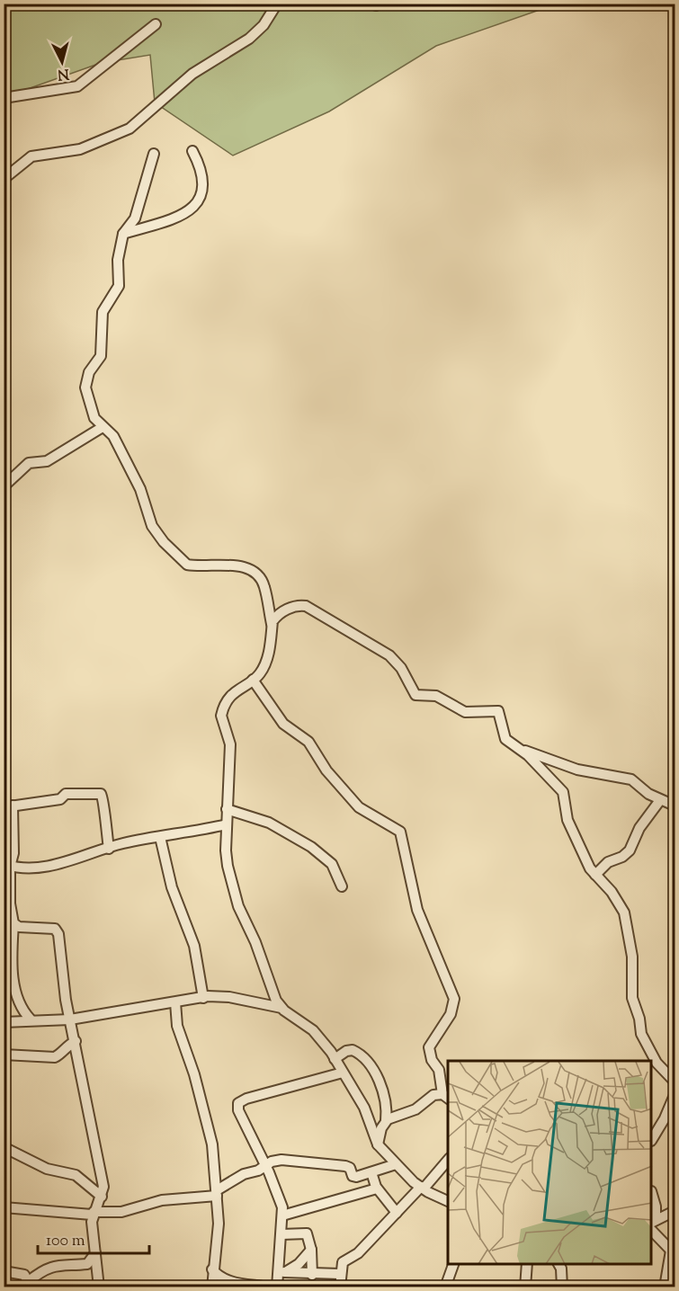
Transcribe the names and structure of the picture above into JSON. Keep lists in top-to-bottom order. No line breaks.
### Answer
{"scale_bar":"100 m","north":"bottom"}
